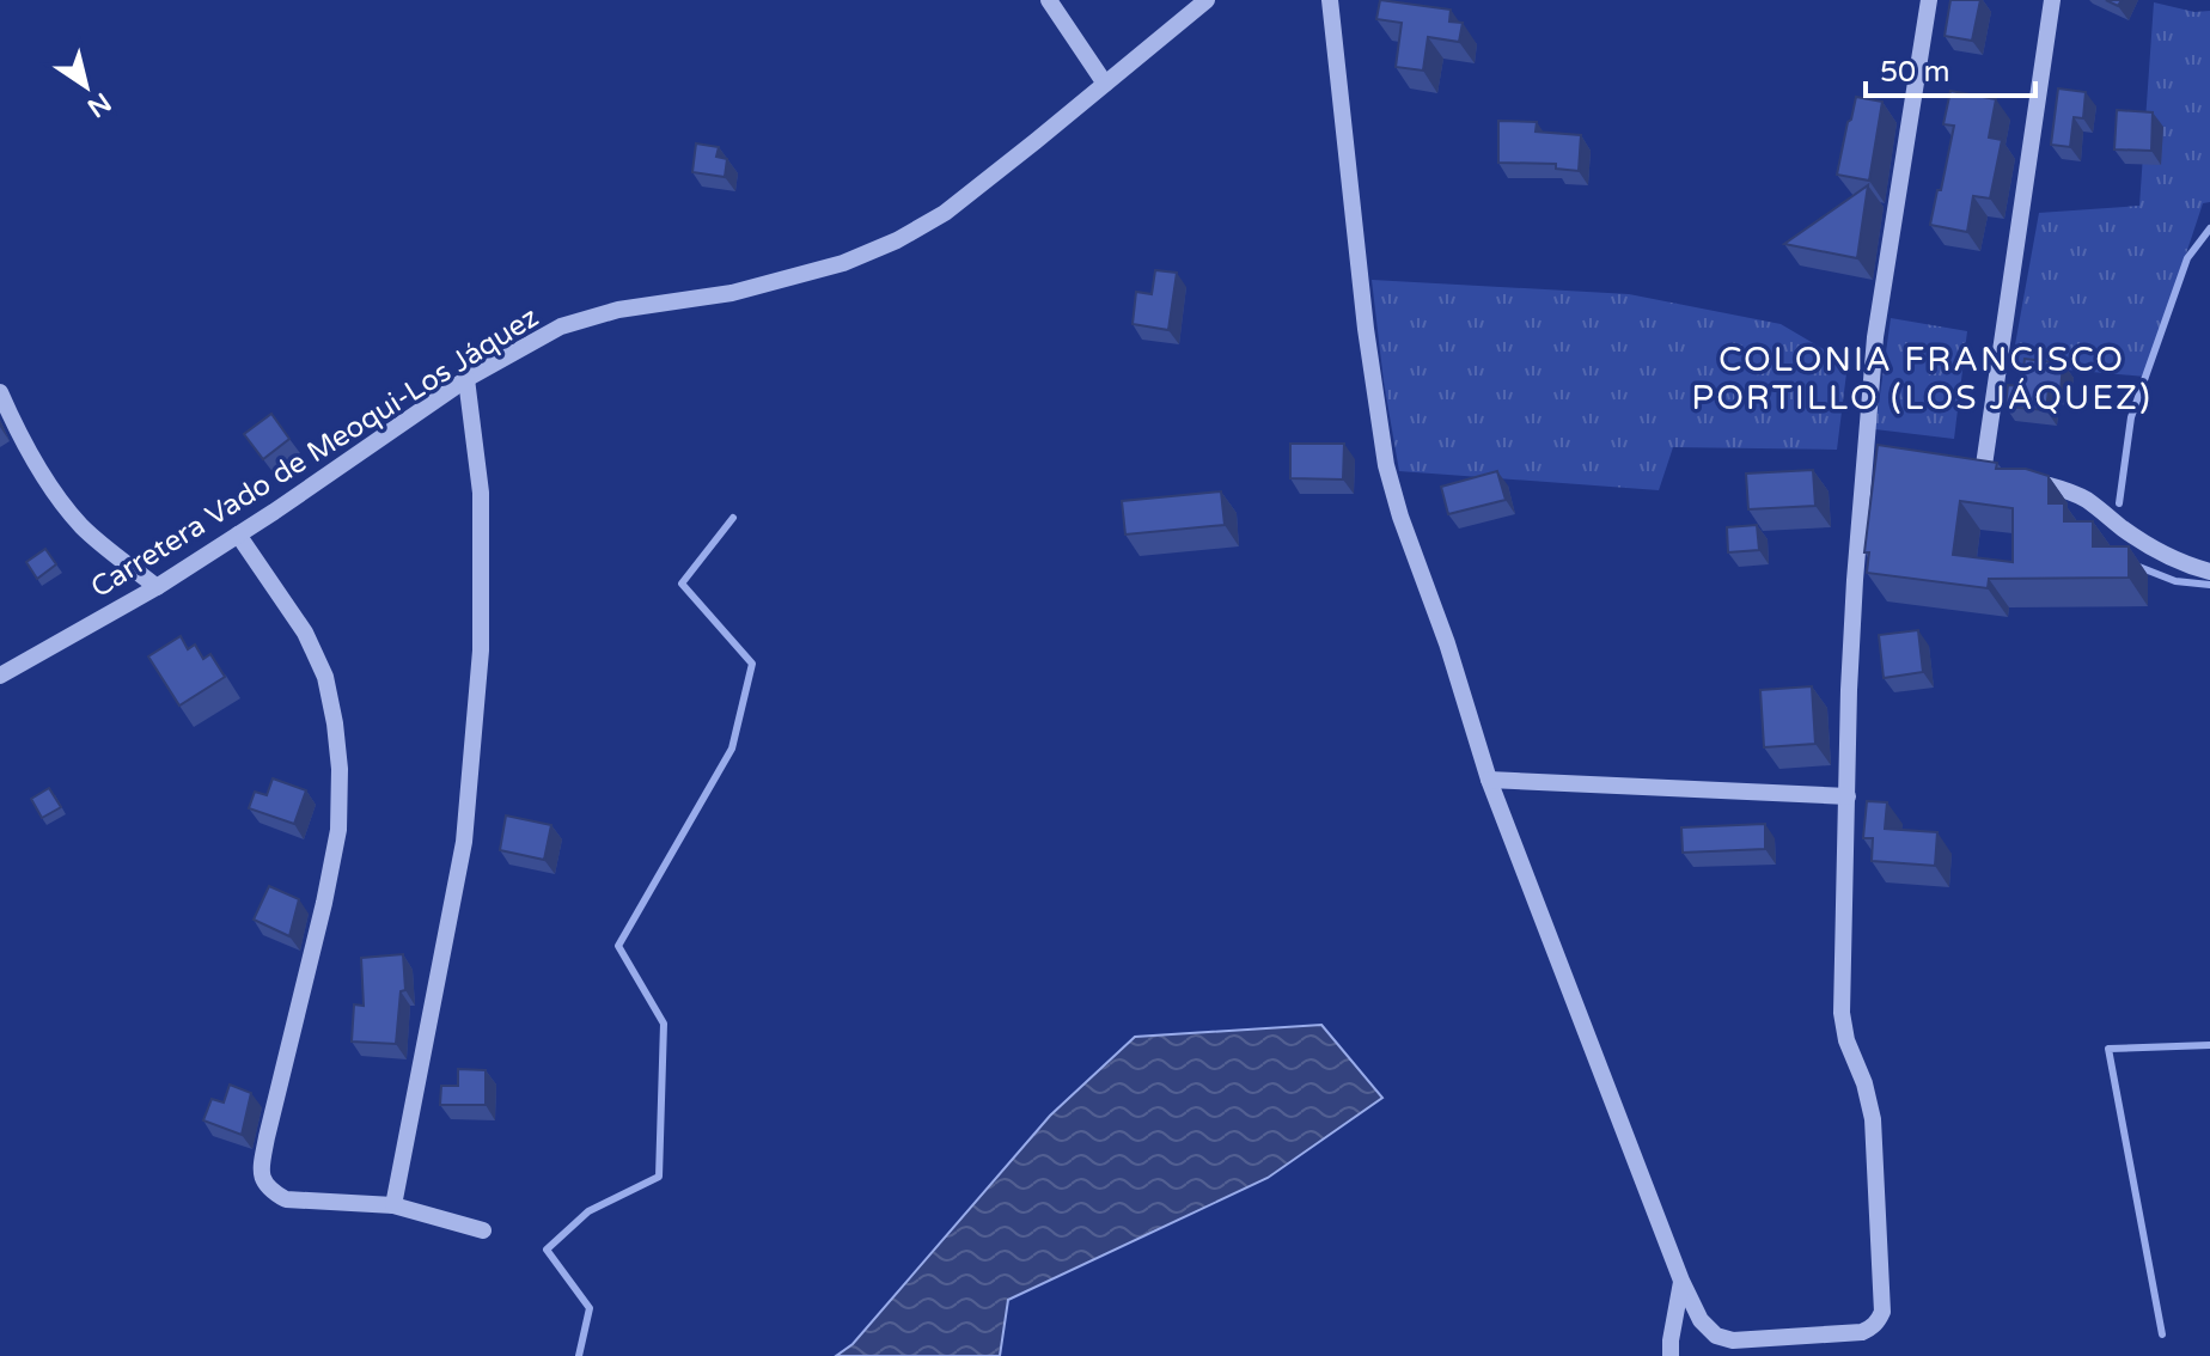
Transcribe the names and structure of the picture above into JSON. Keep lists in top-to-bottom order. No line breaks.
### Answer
{"streets":{"street":["Carretera Vado de Meoqui-Los Jáquez"]},"districts":["COLONIA FRANCISCO PORTILLO (LOS JÁQUEZ)"],"scale_bar":"50 m","north":"bottom right"}
